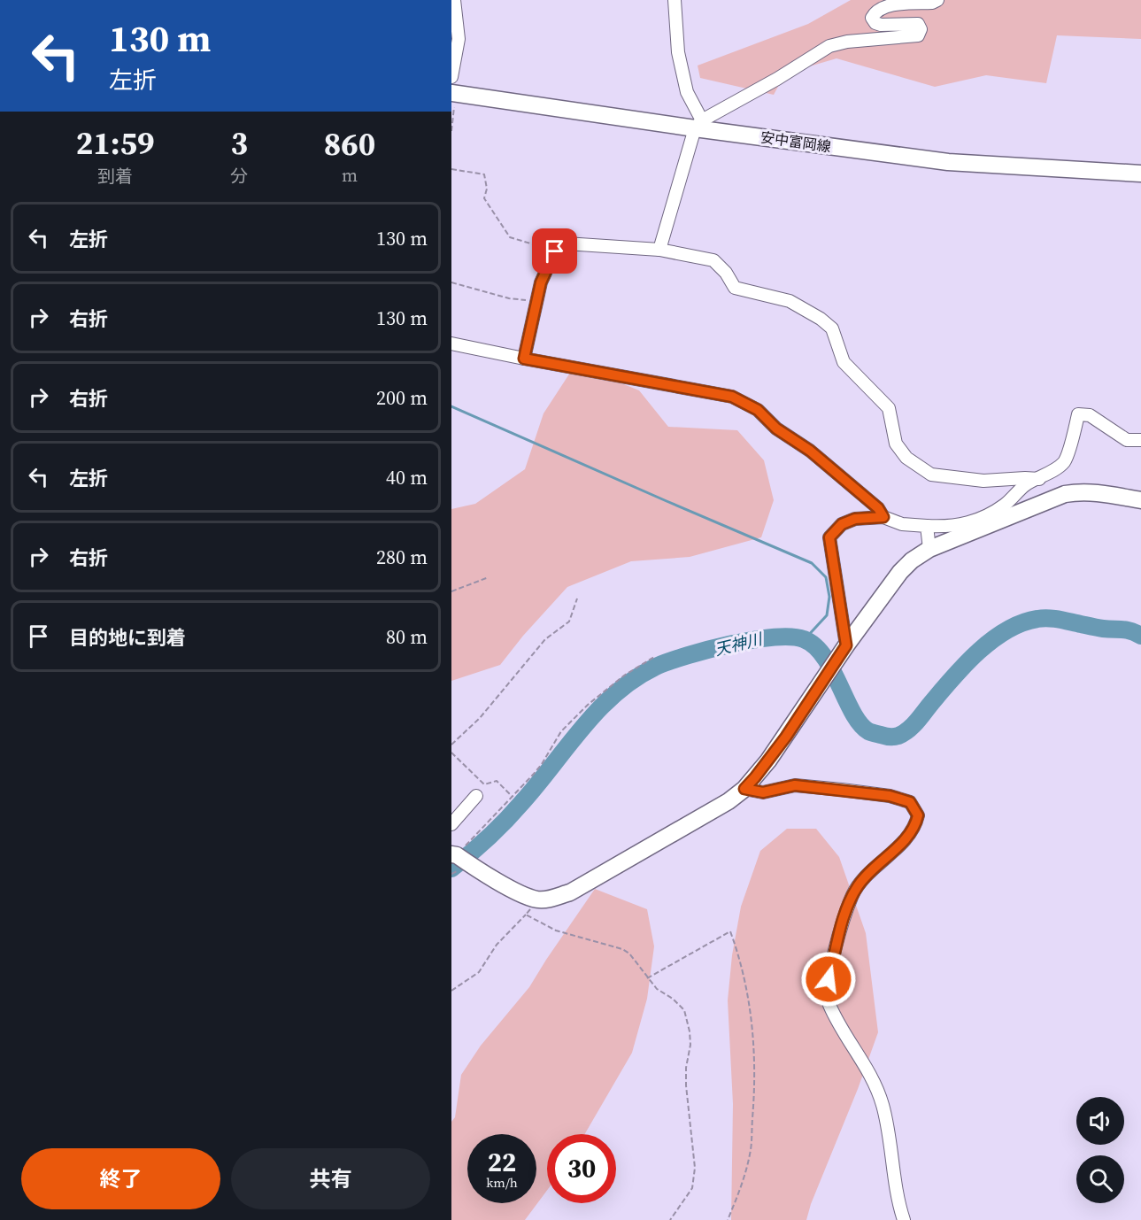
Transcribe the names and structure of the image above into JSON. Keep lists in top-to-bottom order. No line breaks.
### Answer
{"streets":{"street":["安中富岡線"]},"water":["天神川"],"page":{"turn":["130 m","左折"],"eta":["21:59","到着","3","分","860","m"],"list":[{"name":"左折","value":"130 m"},{"name":"右折","value":"130 m"},{"name":"右折","value":"200 m"},{"name":"左折","value":"40 m"},{"name":"右折","value":"280 m"},{"name":"目的地に到着","value":"80 m"}],"speed":"22 km/h","limit":"30","buttons":["終了","共有"]}}
